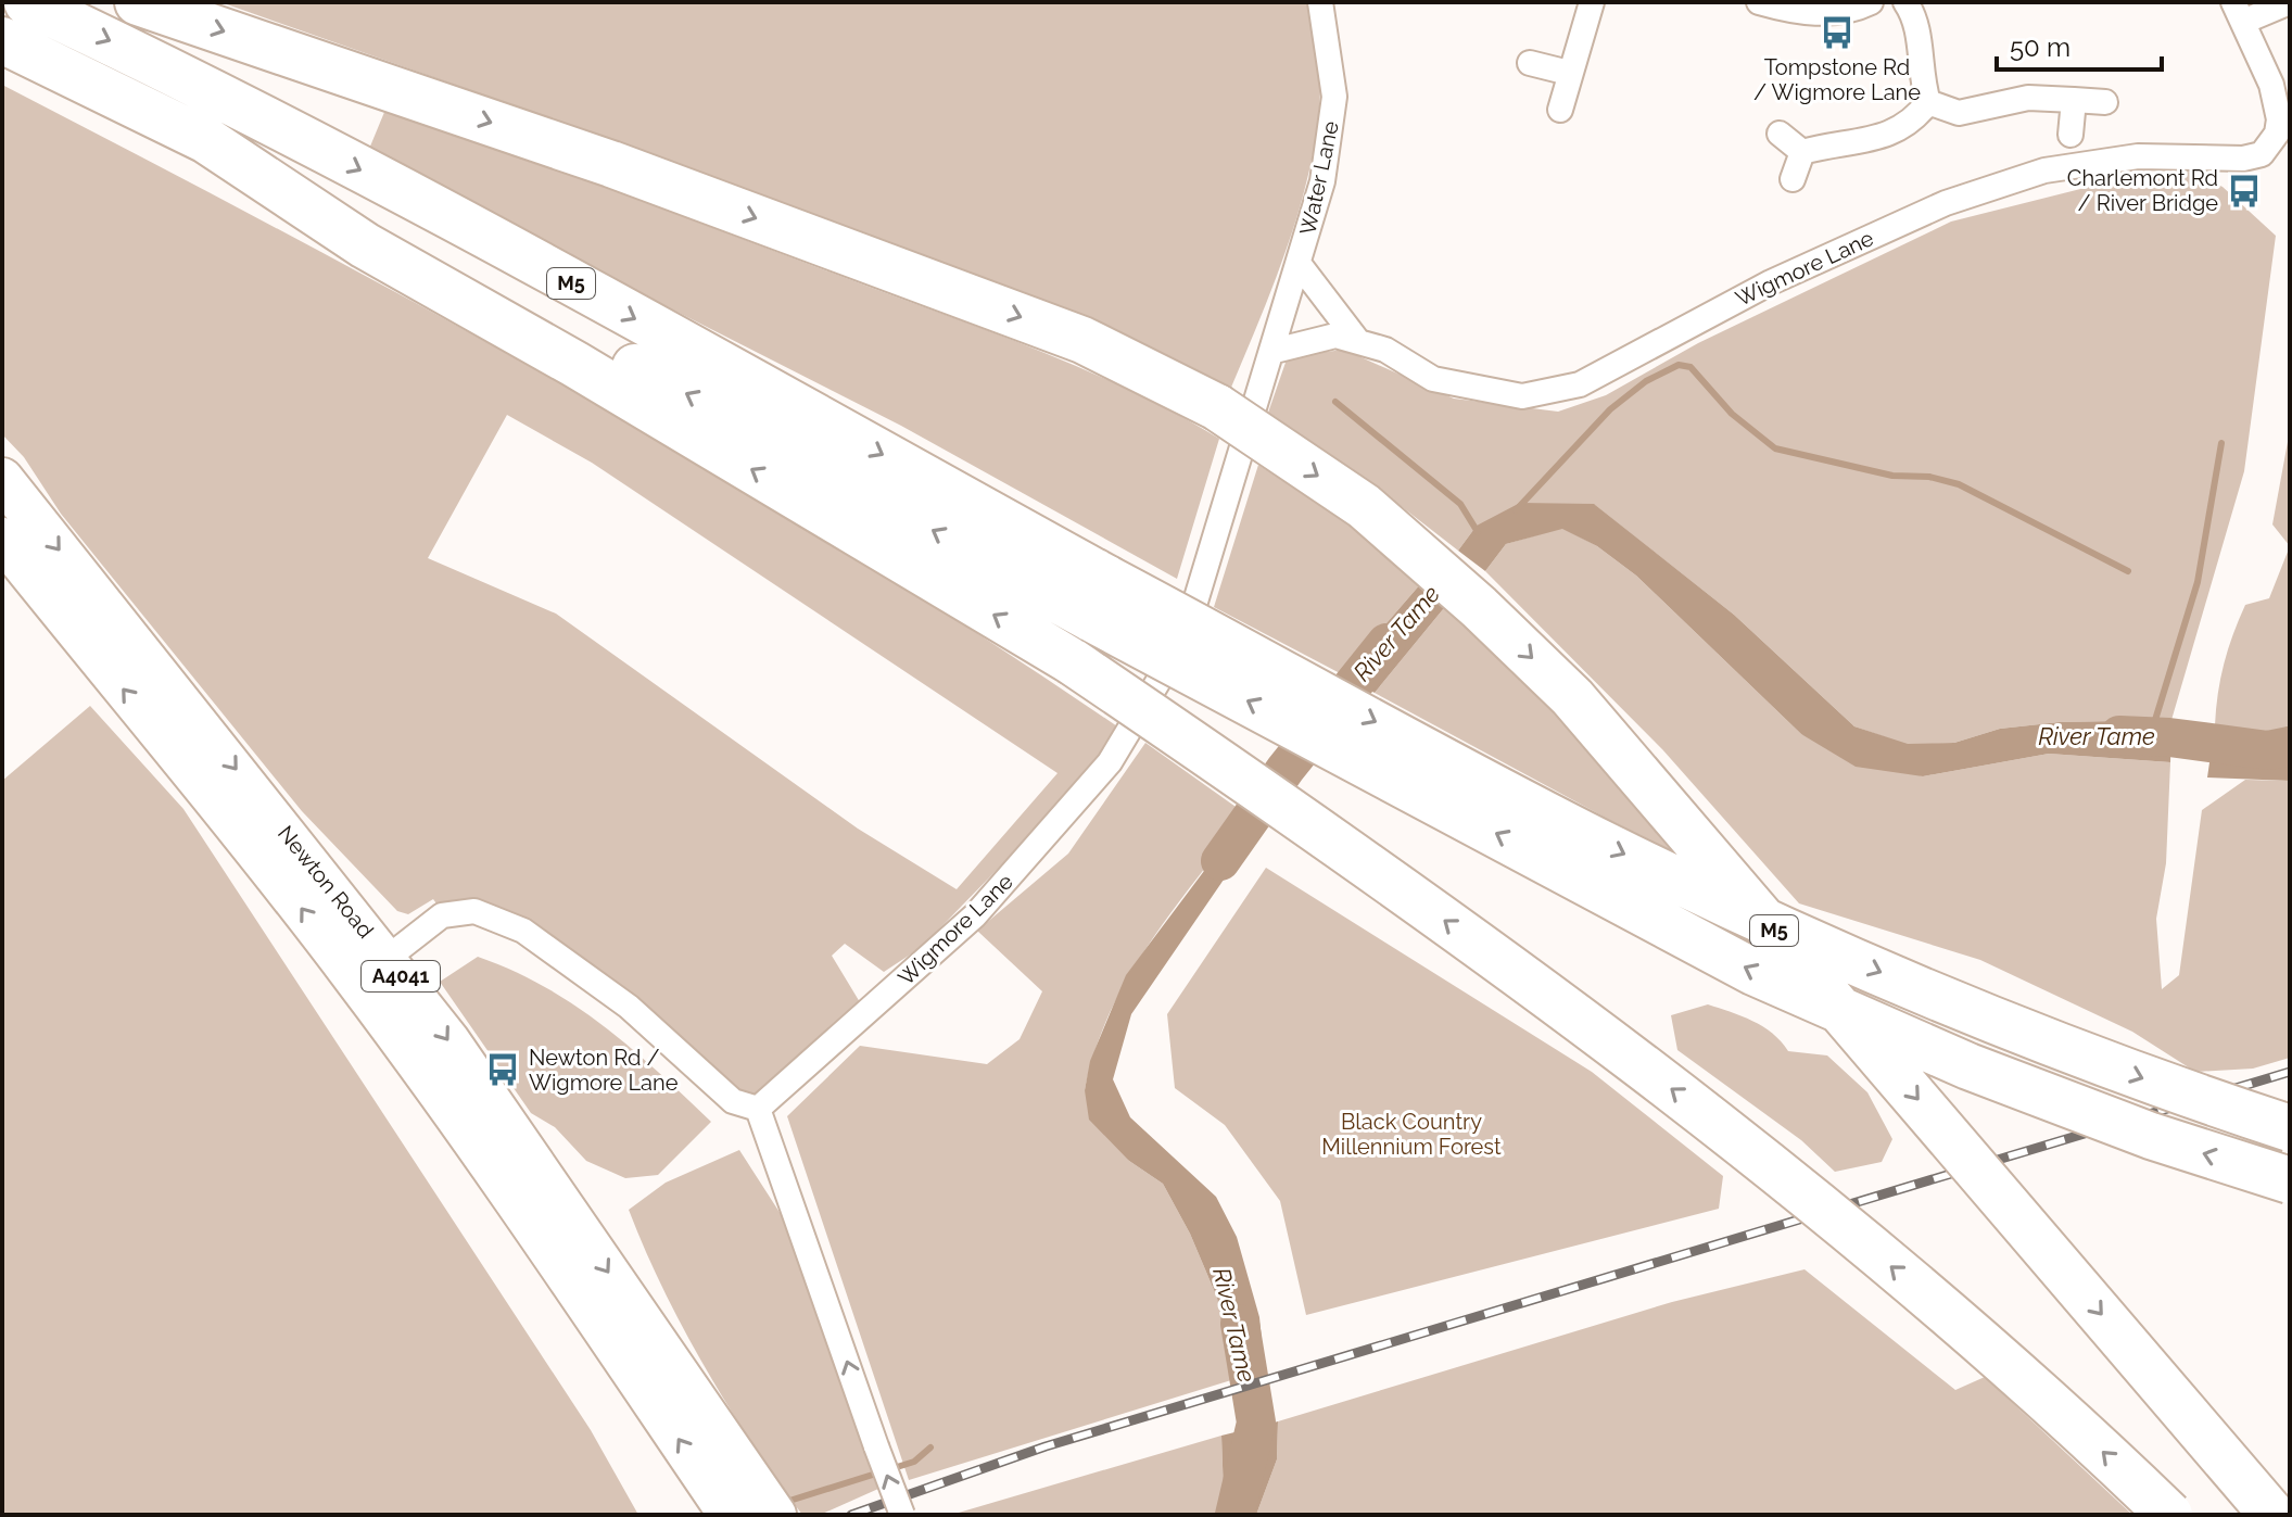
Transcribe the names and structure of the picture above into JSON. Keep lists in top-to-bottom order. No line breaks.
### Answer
{"streets":{"highway":["M5","Newton Road","A4041"],"street":["Water Lane","Wigmore Lane"]},"crossings":[["Water Lane","Wigmore Lane"]],"water":["River Tame"],"parks":["Black Country Millennium Forest"],"places":{"bus stop":["Tompstone Rd / Wigmore Lane","Charlemont Rd / River Bridge","Newton Rd / Wigmore Lane"]},"scale_bar":"50 m"}
